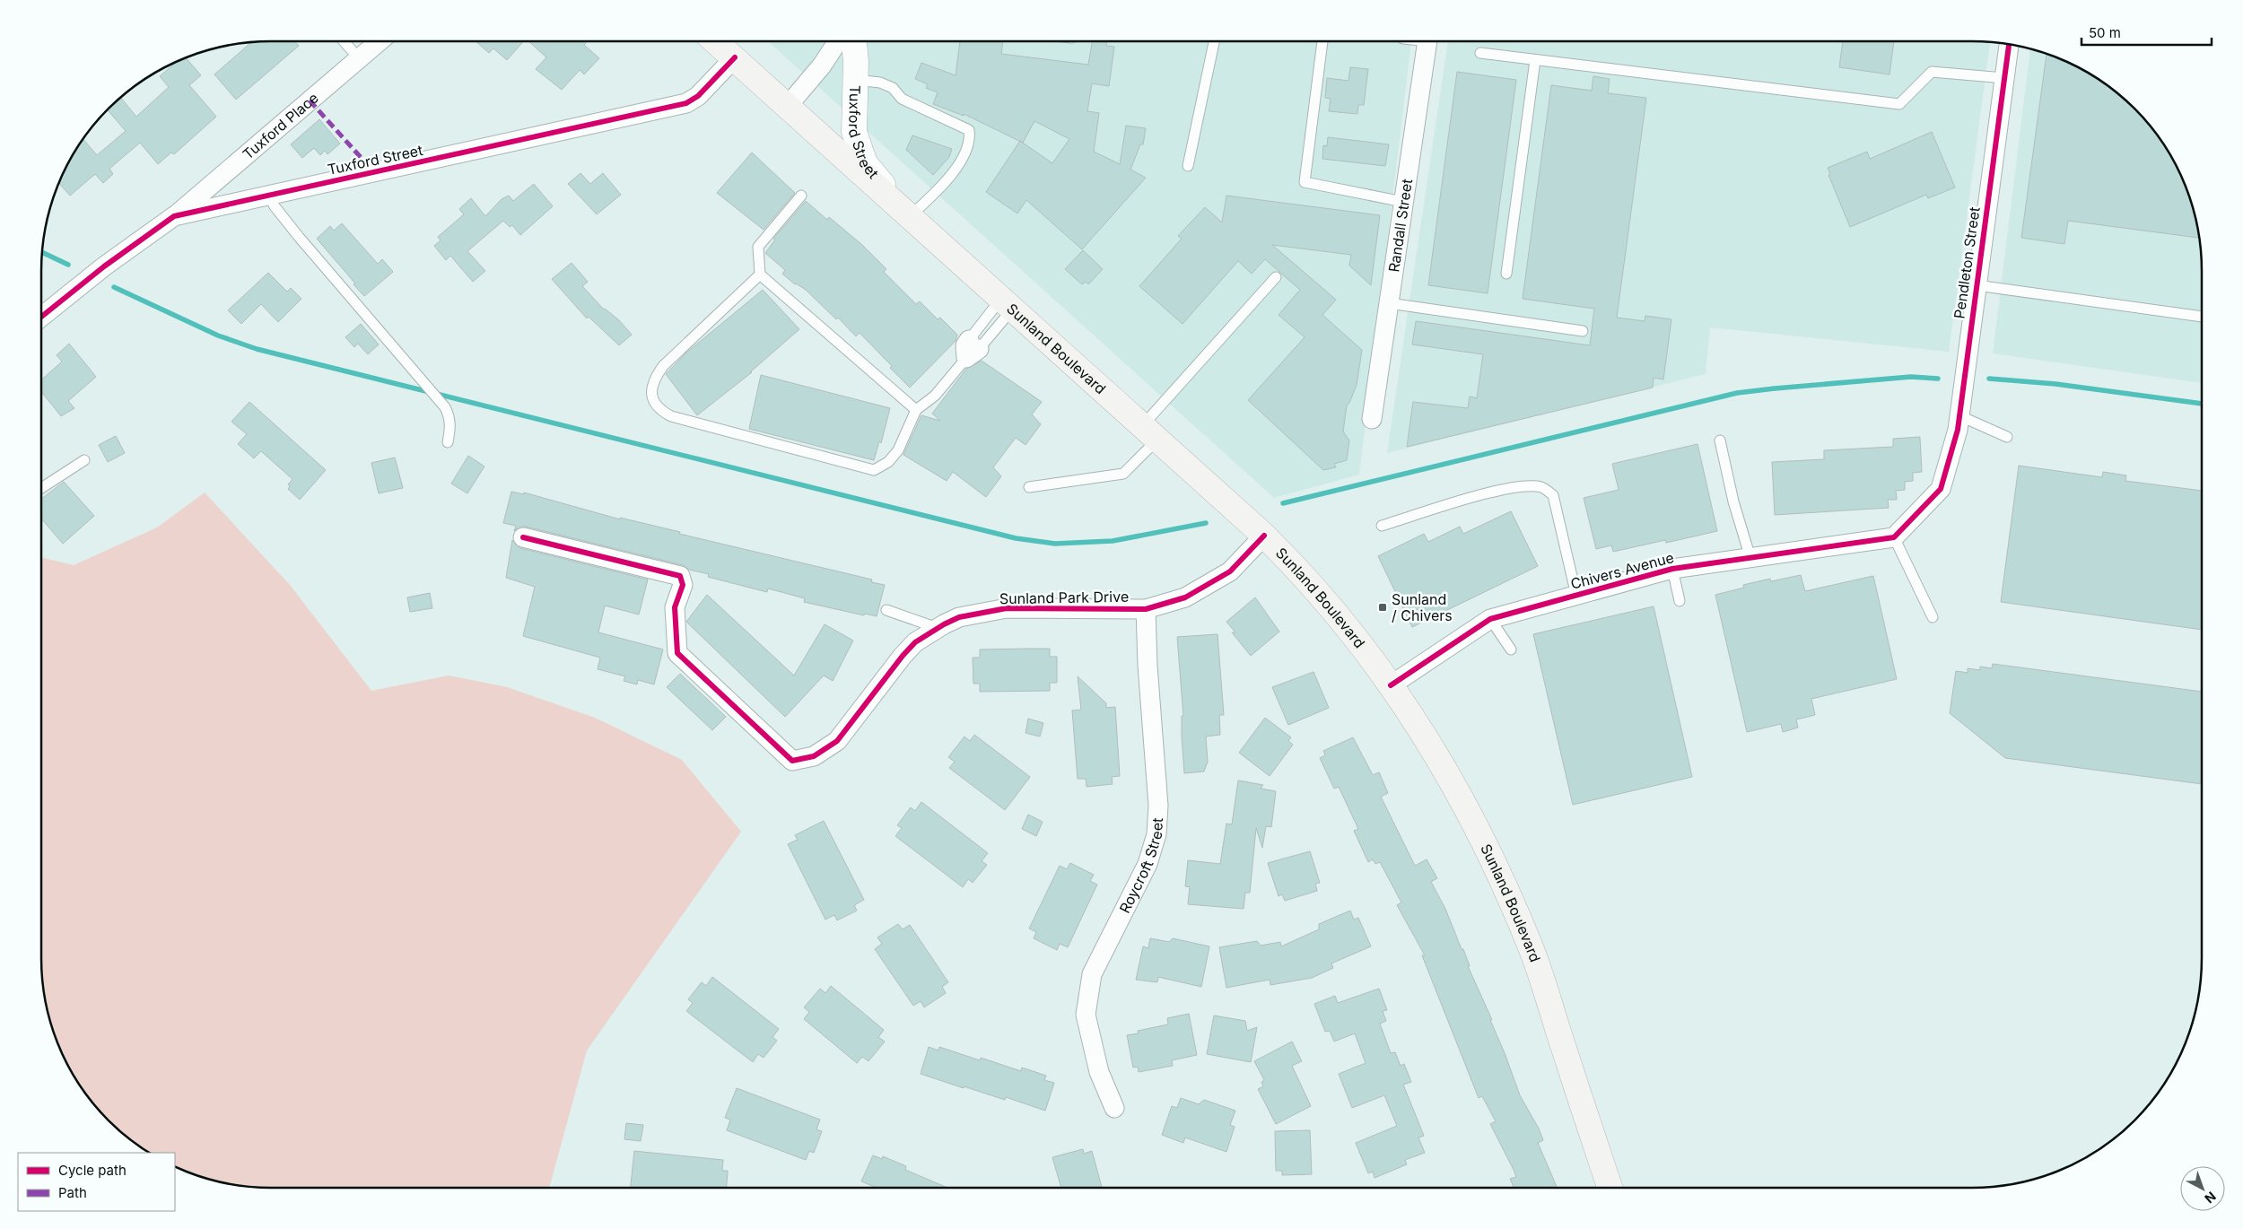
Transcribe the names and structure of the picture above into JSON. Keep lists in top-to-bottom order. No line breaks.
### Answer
{"streets":{"main road":["Sunland Boulevard"],"street":["Tuxford Place","Tuxford Street","Randall Street","Pendleton Street","Chivers Avenue","Sunland Park Drive","Roycroft Street"]},"crossings":[["Tuxford Place","Tuxford Street"],["Tuxford Street","Sunland Boulevard"],["Pendleton Street","Chivers Avenue"],["Sunland Boulevard","Chivers Avenue"],["Sunland Boulevard","Sunland Park Drive"],["Sunland Park Drive","Roycroft Street"]],"places":{"transit":["Sunland / Chivers"]},"legend":["Cycle path","Path"],"scale_bar":"50 m","north":"bottom right"}
